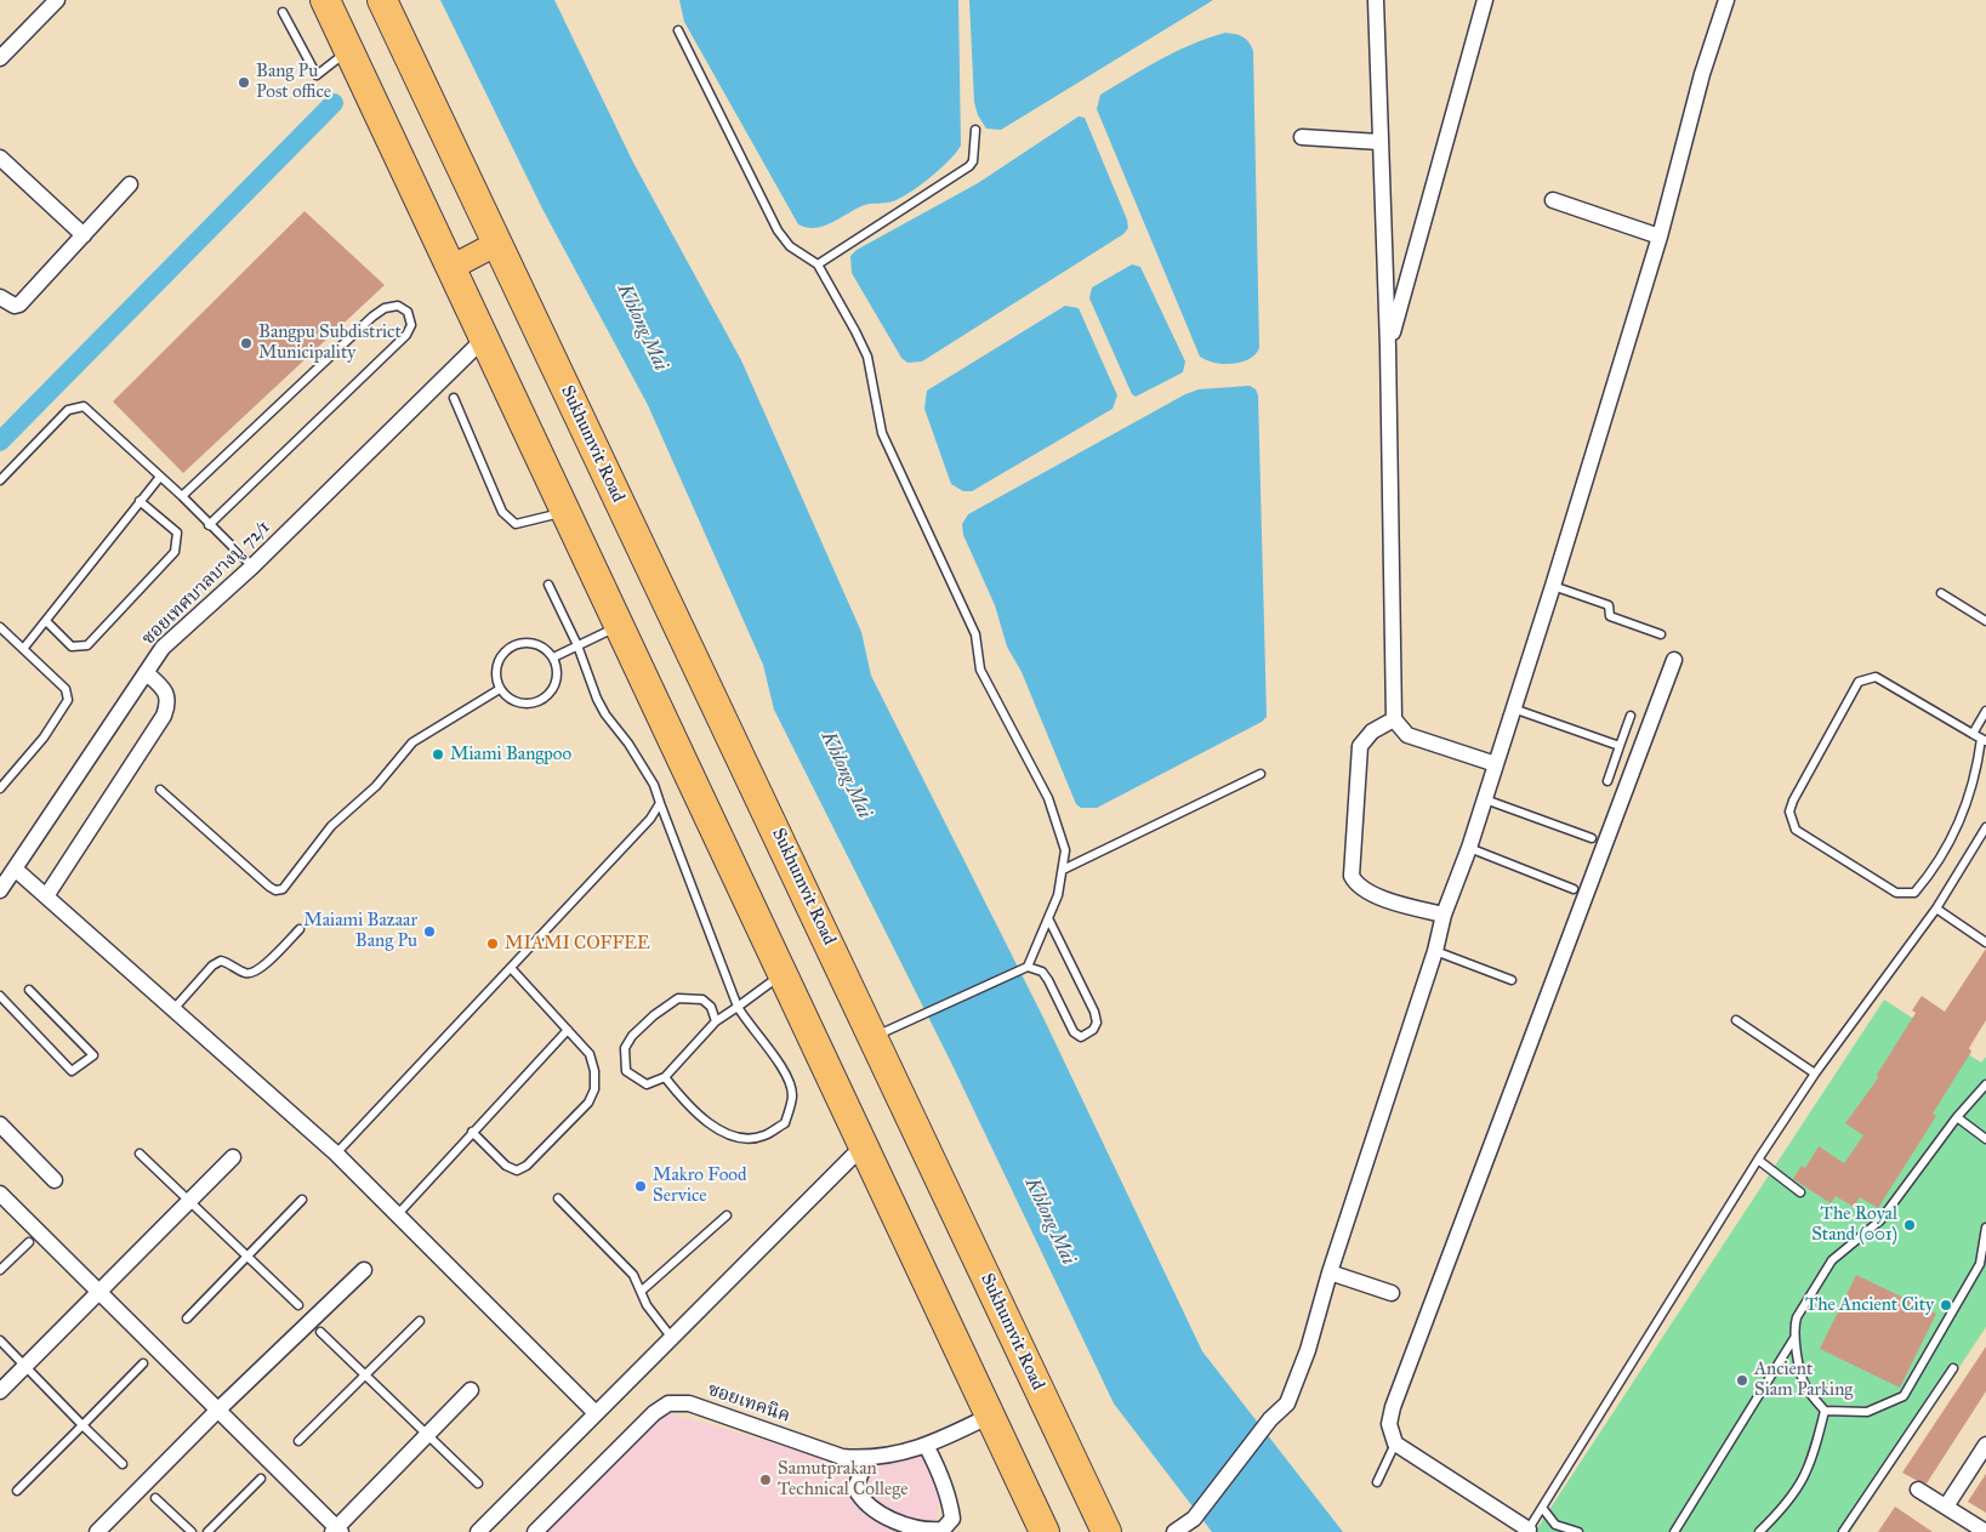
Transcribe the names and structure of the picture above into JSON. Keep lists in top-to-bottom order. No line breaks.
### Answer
{"streets":{"highway":["Sukhumvit Road"],"street":["ซอยเทศบาลบางปู 72/1","ซอยเทคนิค"]},"water":["Khlong Mai"],"places":["Bang Pu Post office","Bangpu Subdistrict Municipality","Miami Bangpoo","Maiami Bazaar Bang Pu","MIAMI COFFEE","Makro Food Service","The Royal Stand (001)","The Ancient City","Ancient Siam Parking","Samutprakan Technical College"]}
